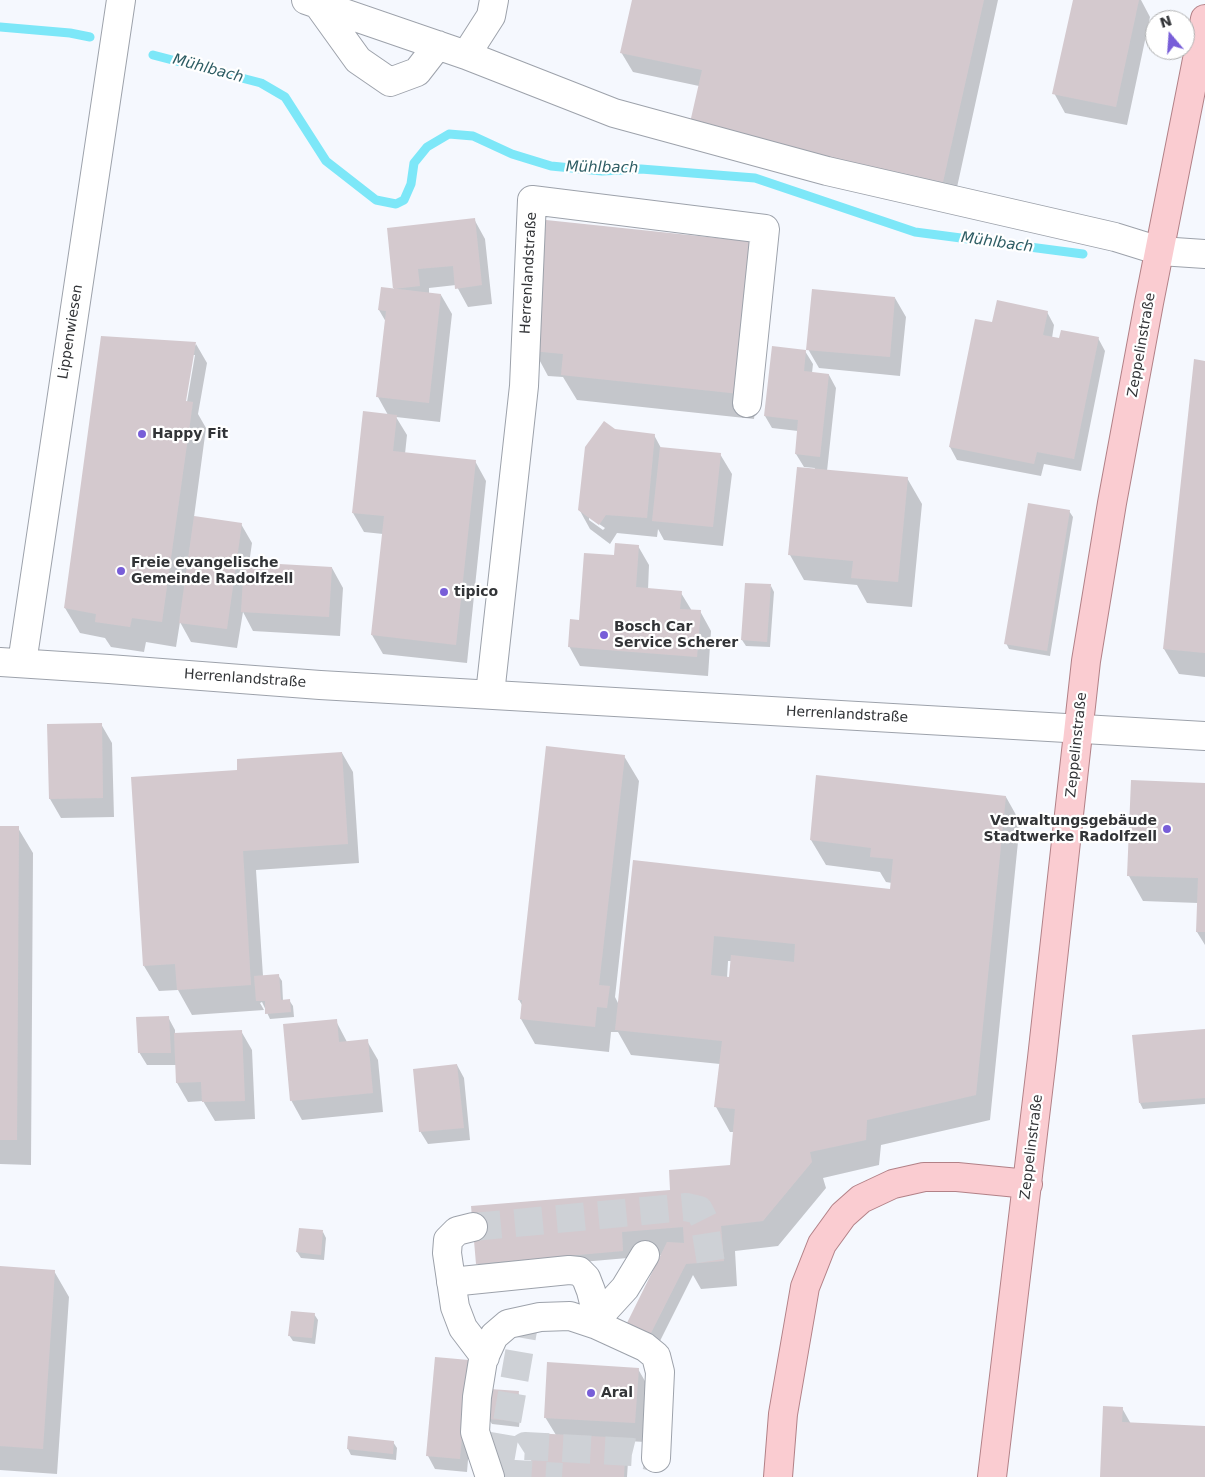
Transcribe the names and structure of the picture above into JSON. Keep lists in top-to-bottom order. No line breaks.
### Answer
{"streets":{"main road":["Zeppelinstraße"],"street":["Herrenlandstraße","Lippenwiesen"]},"crossings":[["Herrenlandstraße","Lippenwiesen"],["Herrenlandstraße","Zeppelinstraße"]],"water":["Mühlbach"],"places":["Happy Fit","Freie evangelische Gemeinde Radolfzell","tipico","Bosch Car Service Scherer","Verwaltungsgebäude Stadtwerke Radolfzell","Aral"],"north":"top"}
